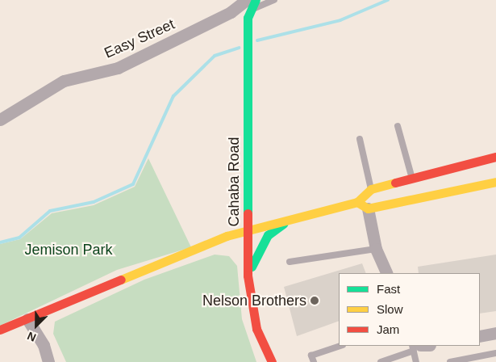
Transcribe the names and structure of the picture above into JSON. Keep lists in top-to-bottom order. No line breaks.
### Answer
{"streets":{"main road":["Cahaba Road"],"street":["Easy Street"]},"crossings":[["Easy Street","Cahaba Road"]],"parks":["Jemison Park"],"places":["Nelson Brothers"],"legend":["Fast","Slow","Jam"],"north":"bottom left"}
